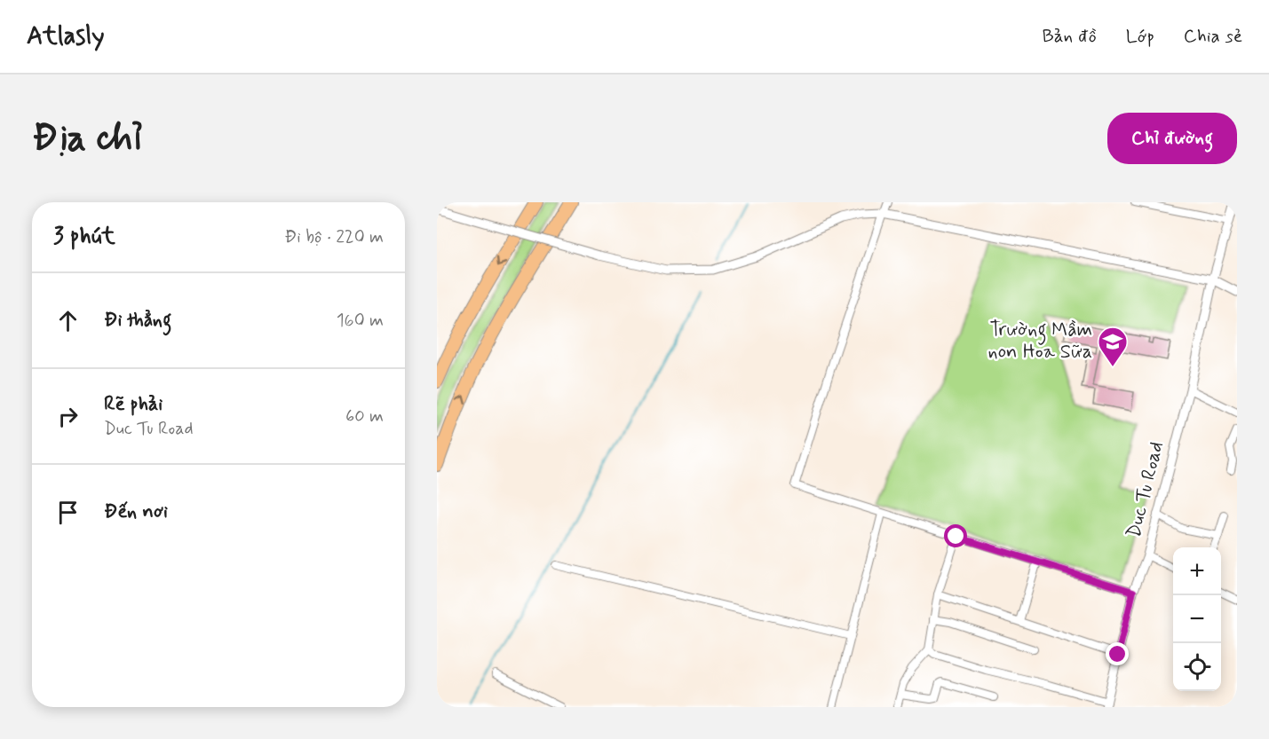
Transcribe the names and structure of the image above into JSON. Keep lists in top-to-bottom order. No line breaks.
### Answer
{"streets":{"street":["Duc Tu Road"]},"places":{"school or university":["Trường Mầm non Hoa Sữa"]},"page":{"header":"Atlasly","nav":["Bản đồ","Lớp","Chia sẻ"],"buttons":"Chỉ đường","title":"Địa chỉ","heading":["3 phút","Đi bộ · 220 m"],"list":[["Đi thẳng","160 m"],["Rẽ phải","Duc Tu Road","60 m"],"Đến nơi"],"map_buttons":["+","−"]}}
